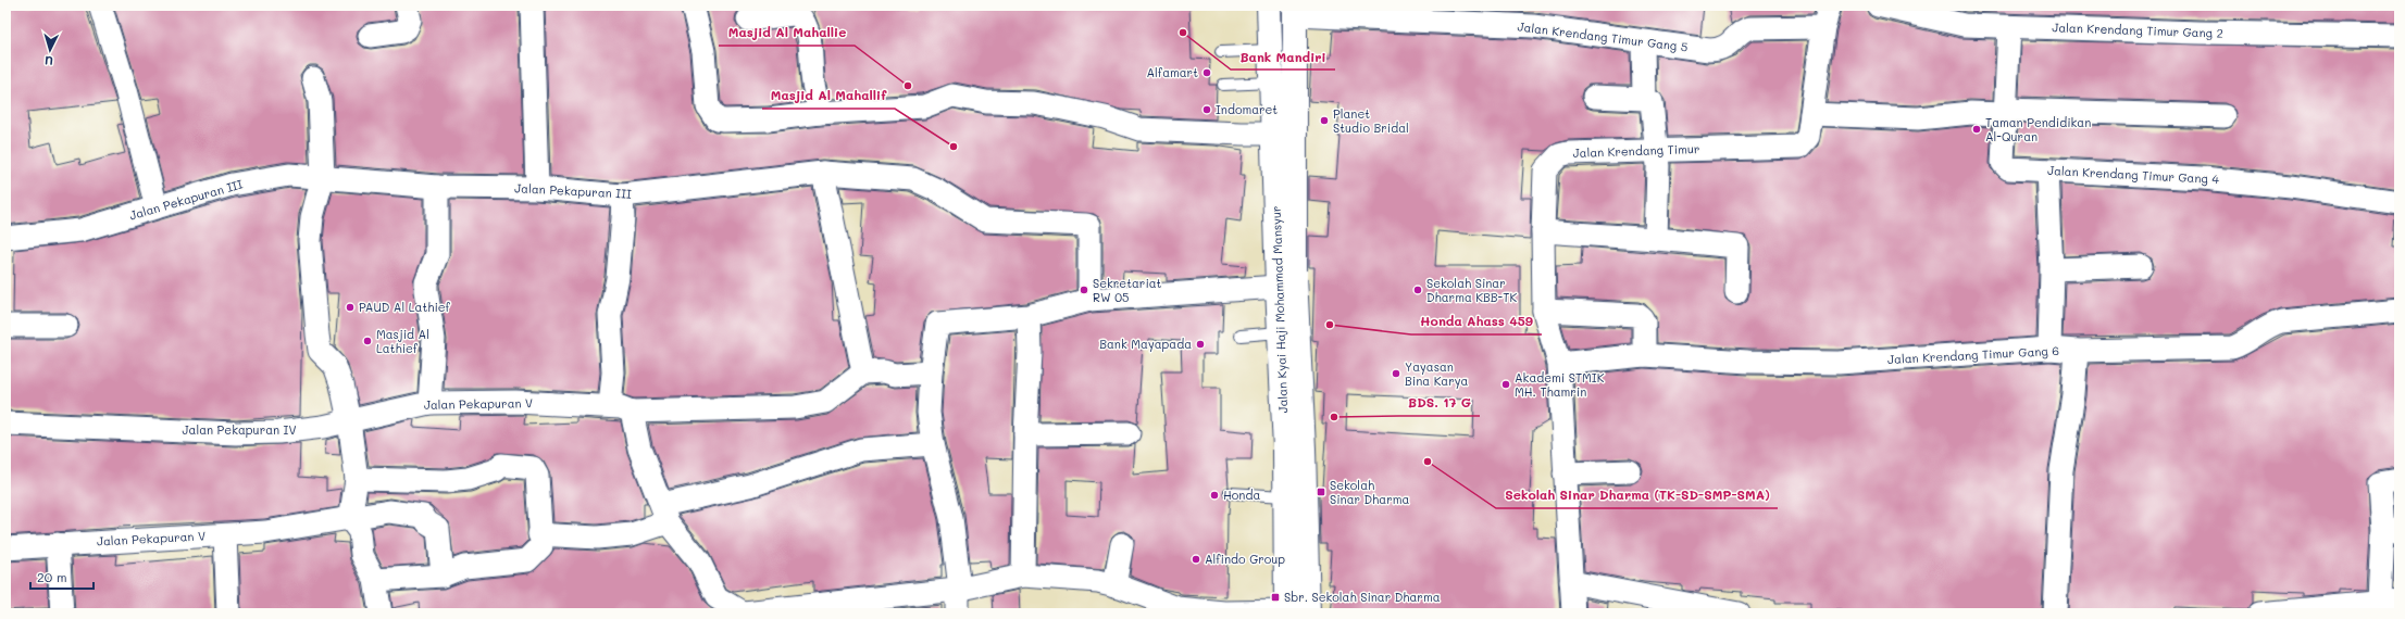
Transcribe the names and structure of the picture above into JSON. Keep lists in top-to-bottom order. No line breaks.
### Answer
{"streets":{"main road":["Jalan Kyai Haji Mohammad Mansyur"],"street":["Jalan Krendang Timur Gang 2","Jalan Krendang Timur Gang 5","Jalan Krendang Timur","Jalan Krendang Timur Gang 4","Jalan Pekapuran III","Jalan Krendang Timur Gang 6","Jalan Pekapuran V","Jalan Pekapuran IV"]},"crossings":[["Jalan Krendang Timur Gang 2","Jalan Krendang Timur Gang 4"],["Jalan Krendang Timur Gang 5","Jalan Krendang Timur"],["Jalan Krendang Timur Gang 5","Jalan Kyai Haji Mohammad Mansyur"],["Jalan Krendang Timur","Jalan Krendang Timur Gang 6"],["Jalan Pekapuran V","Jalan Pekapuran IV"]],"places":{"other":["Bank Mandiri","Alfamart","Masjid Al Mahallie","Indomaret","Planet Studio Bridal","Taman Pendidikan Al-Quran","Masjid Al Mahallif","Sekretariat RW 05","Sekolah Sinar Dharma KBB-TK","PAUD Al Lathief","Honda Ahass 459","Masjid Al Lathief","Bank Mayapada","Yayasan Bina Karya","Akademi STMIK MH. Thamrin","BDS. 17 G","Sekolah Sinar Dharma (TK-SD-SMP-SMA)","Honda","Alfindo Group"],"transit":["Sekolah Sinar Dharma","Sbr. Sekolah Sinar Dharma"]},"scale_bar":"20 m","north":"bottom"}
